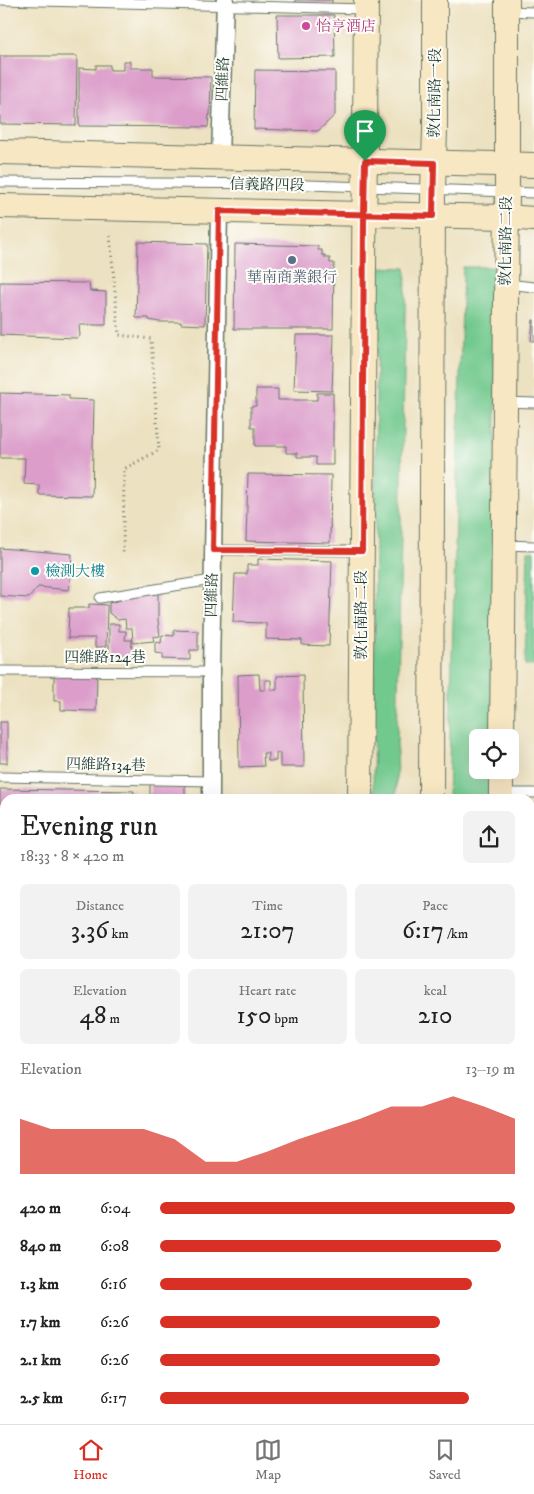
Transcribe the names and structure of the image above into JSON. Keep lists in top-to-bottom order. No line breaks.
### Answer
{"streets":{"main road":["敦化南路一段","信義路四段","敦化南路二段"],"street":["四維路"],"lane":["四維路124巷","四維路134巷"]},"crossings":[["四維路","信義路四段"],["四維路","四維路124巷"],["四維路","四維路134巷"],["敦化南路一段","信義路四段"],["信義路四段","敦化南路二段"]],"places":["怡亨酒店","華南商業銀行","檢測大樓"],"page":{"heading":["Evening run","18:33 · 8 × 420 m"],"stats":[["Distance","3.36 km"],["Time","21:07"],["Pace","6:17 /km"],["Elevation","48 m"],["Heart rate","150 bpm"],["kcal","210"]],"chart":["Elevation","13–19 m"],"list":[{"name":"420 m","note":"6:04"},{"name":"840 m","note":"6:08"},{"name":"1.3 km","note":"6:16"},{"name":"1.7 km","note":"6:26"},{"name":"2.1 km","note":"6:26"},{"name":"2.5 km","note":"6:17"}],"tabs":["Home","Map","Saved"]}}
